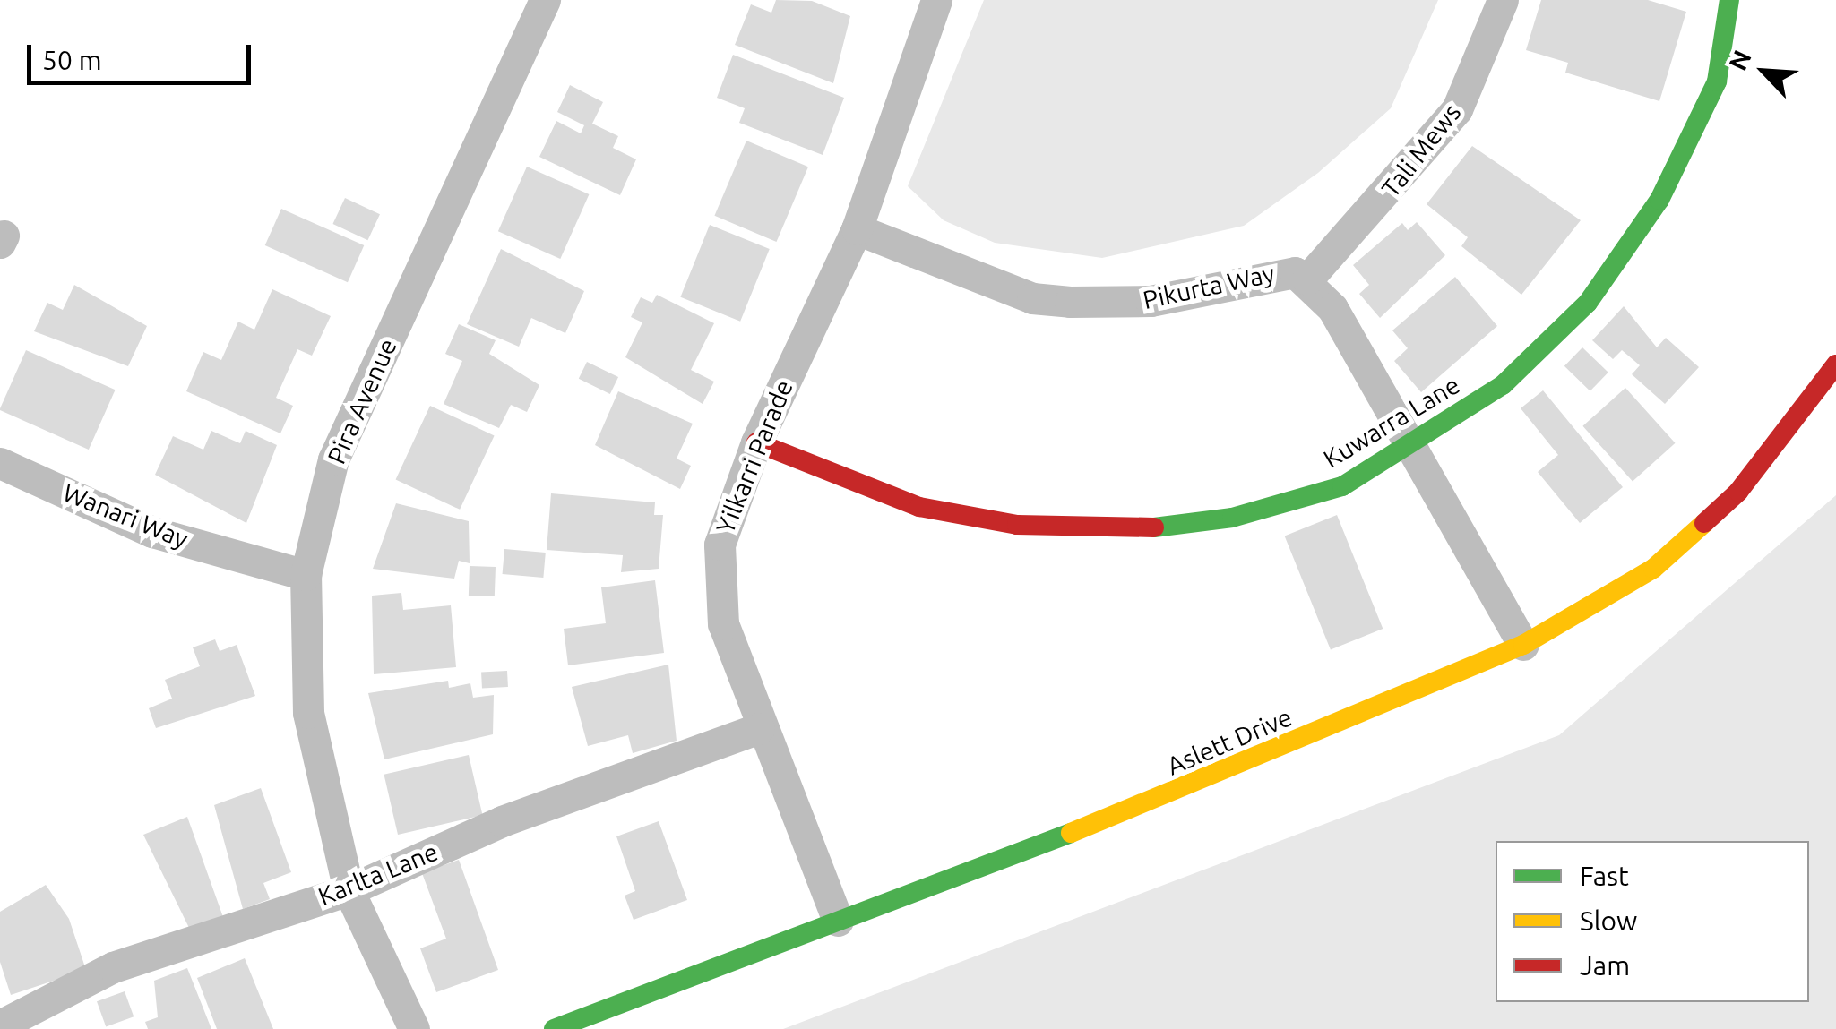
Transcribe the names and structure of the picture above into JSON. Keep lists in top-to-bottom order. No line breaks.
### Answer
{"streets":{"street":["Tali Mews","Pikurta Way","Pira Avenue","Kuwarra Lane","Yilkarri Parade","Wanari Way","Aslett Drive","Karlta Lane"]},"crossings":[["Tali Mews","Pikurta Way"],["Pikurta Way","Kuwarra Lane"],["Pikurta Way","Yilkarri Parade"],["Pikurta Way","Aslett Drive"],["Pira Avenue","Wanari Way"],["Pira Avenue","Karlta Lane"],["Kuwarra Lane","Yilkarri Parade"],["Yilkarri Parade","Aslett Drive"],["Yilkarri Parade","Karlta Lane"]],"legend":["Fast","Slow","Jam"],"scale_bar":"50 m","north":"top left"}
